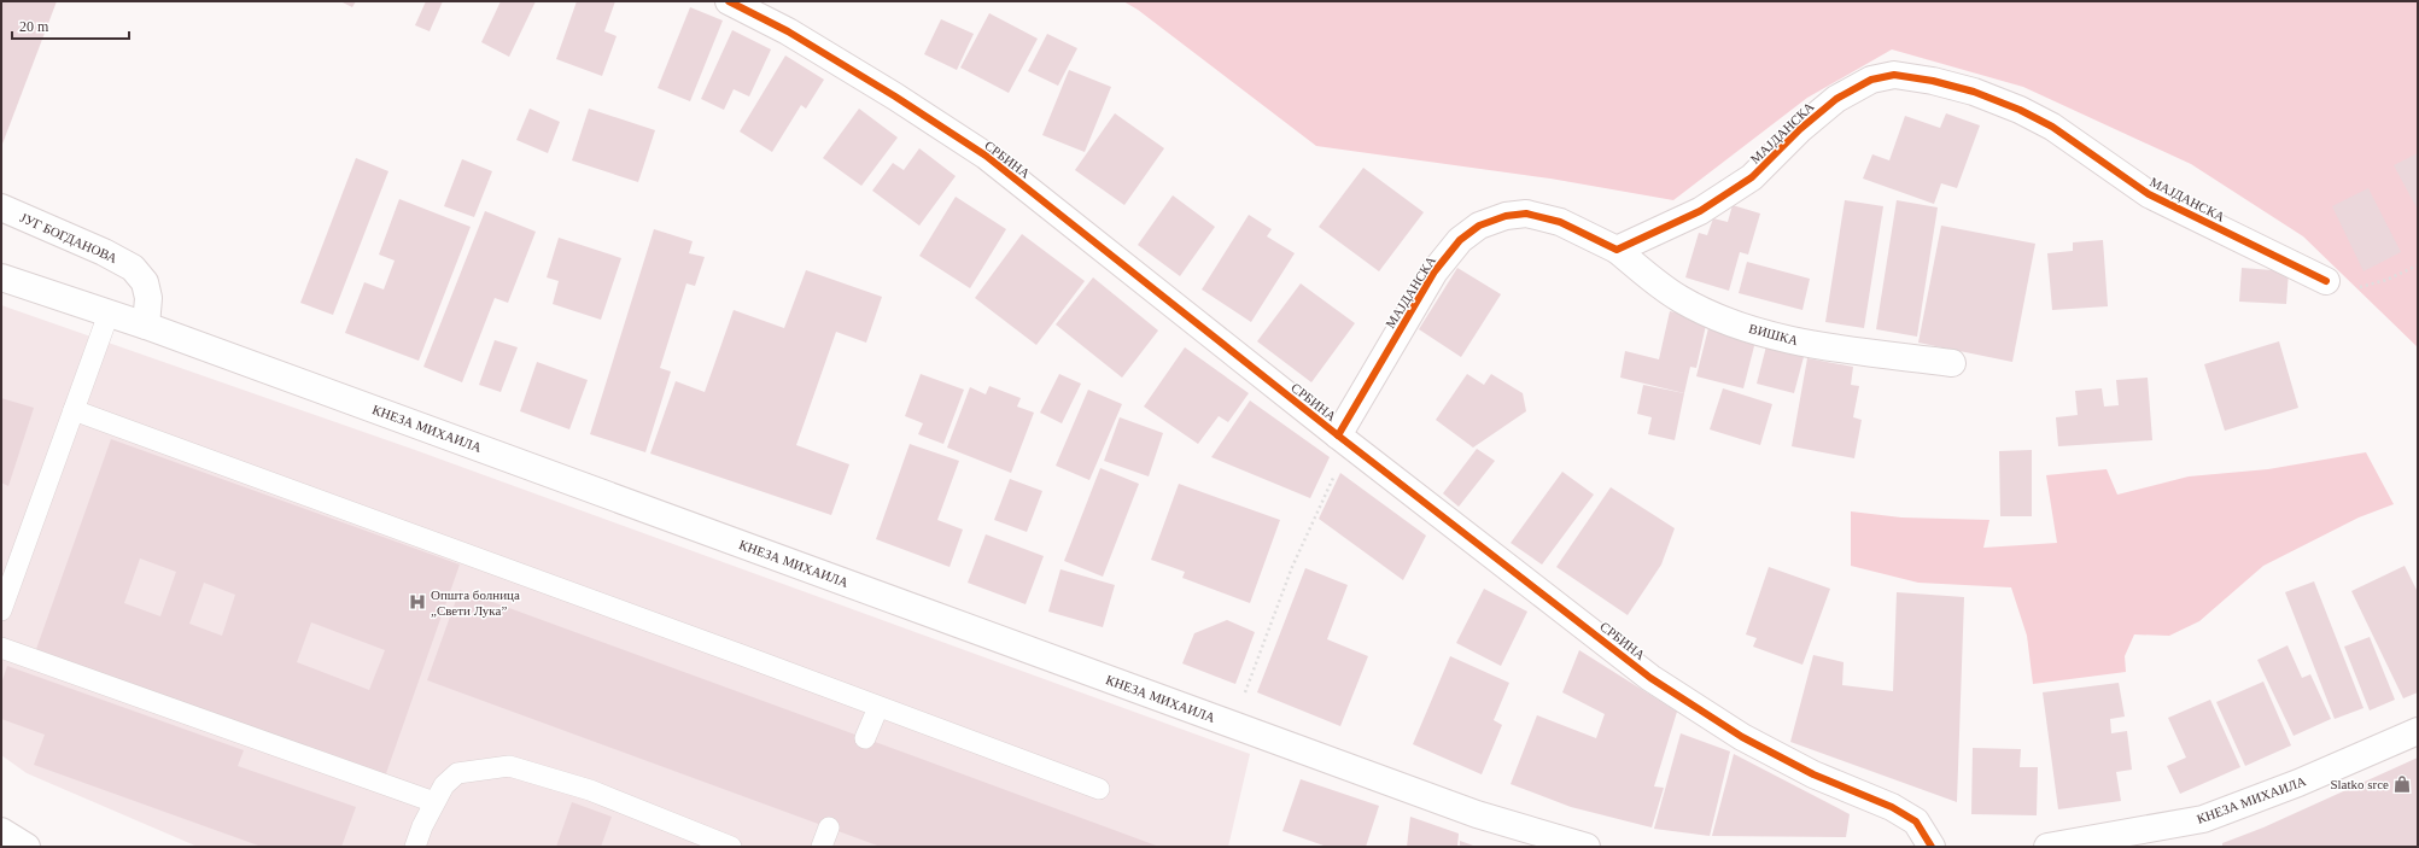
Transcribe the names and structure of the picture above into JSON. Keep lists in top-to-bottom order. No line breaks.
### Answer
{"streets":{"street":["МАЈДАНСКА","СРБИНА","ЈУГ БОГДАНОВА","ВИШКА","КНЕЗА МИХАИЛА"]},"crossings":[["МАЈДАНСКА","СРБИНА"],["МАЈДАНСКА","ВИШКА"],["ЈУГ БОГДАНОВА","КНЕЗА МИХАИЛА"]],"places":{"hospital":["Општа болница „Свети Лука”"],"shop":["Slatko srce"]},"scale_bar":"20 m"}
